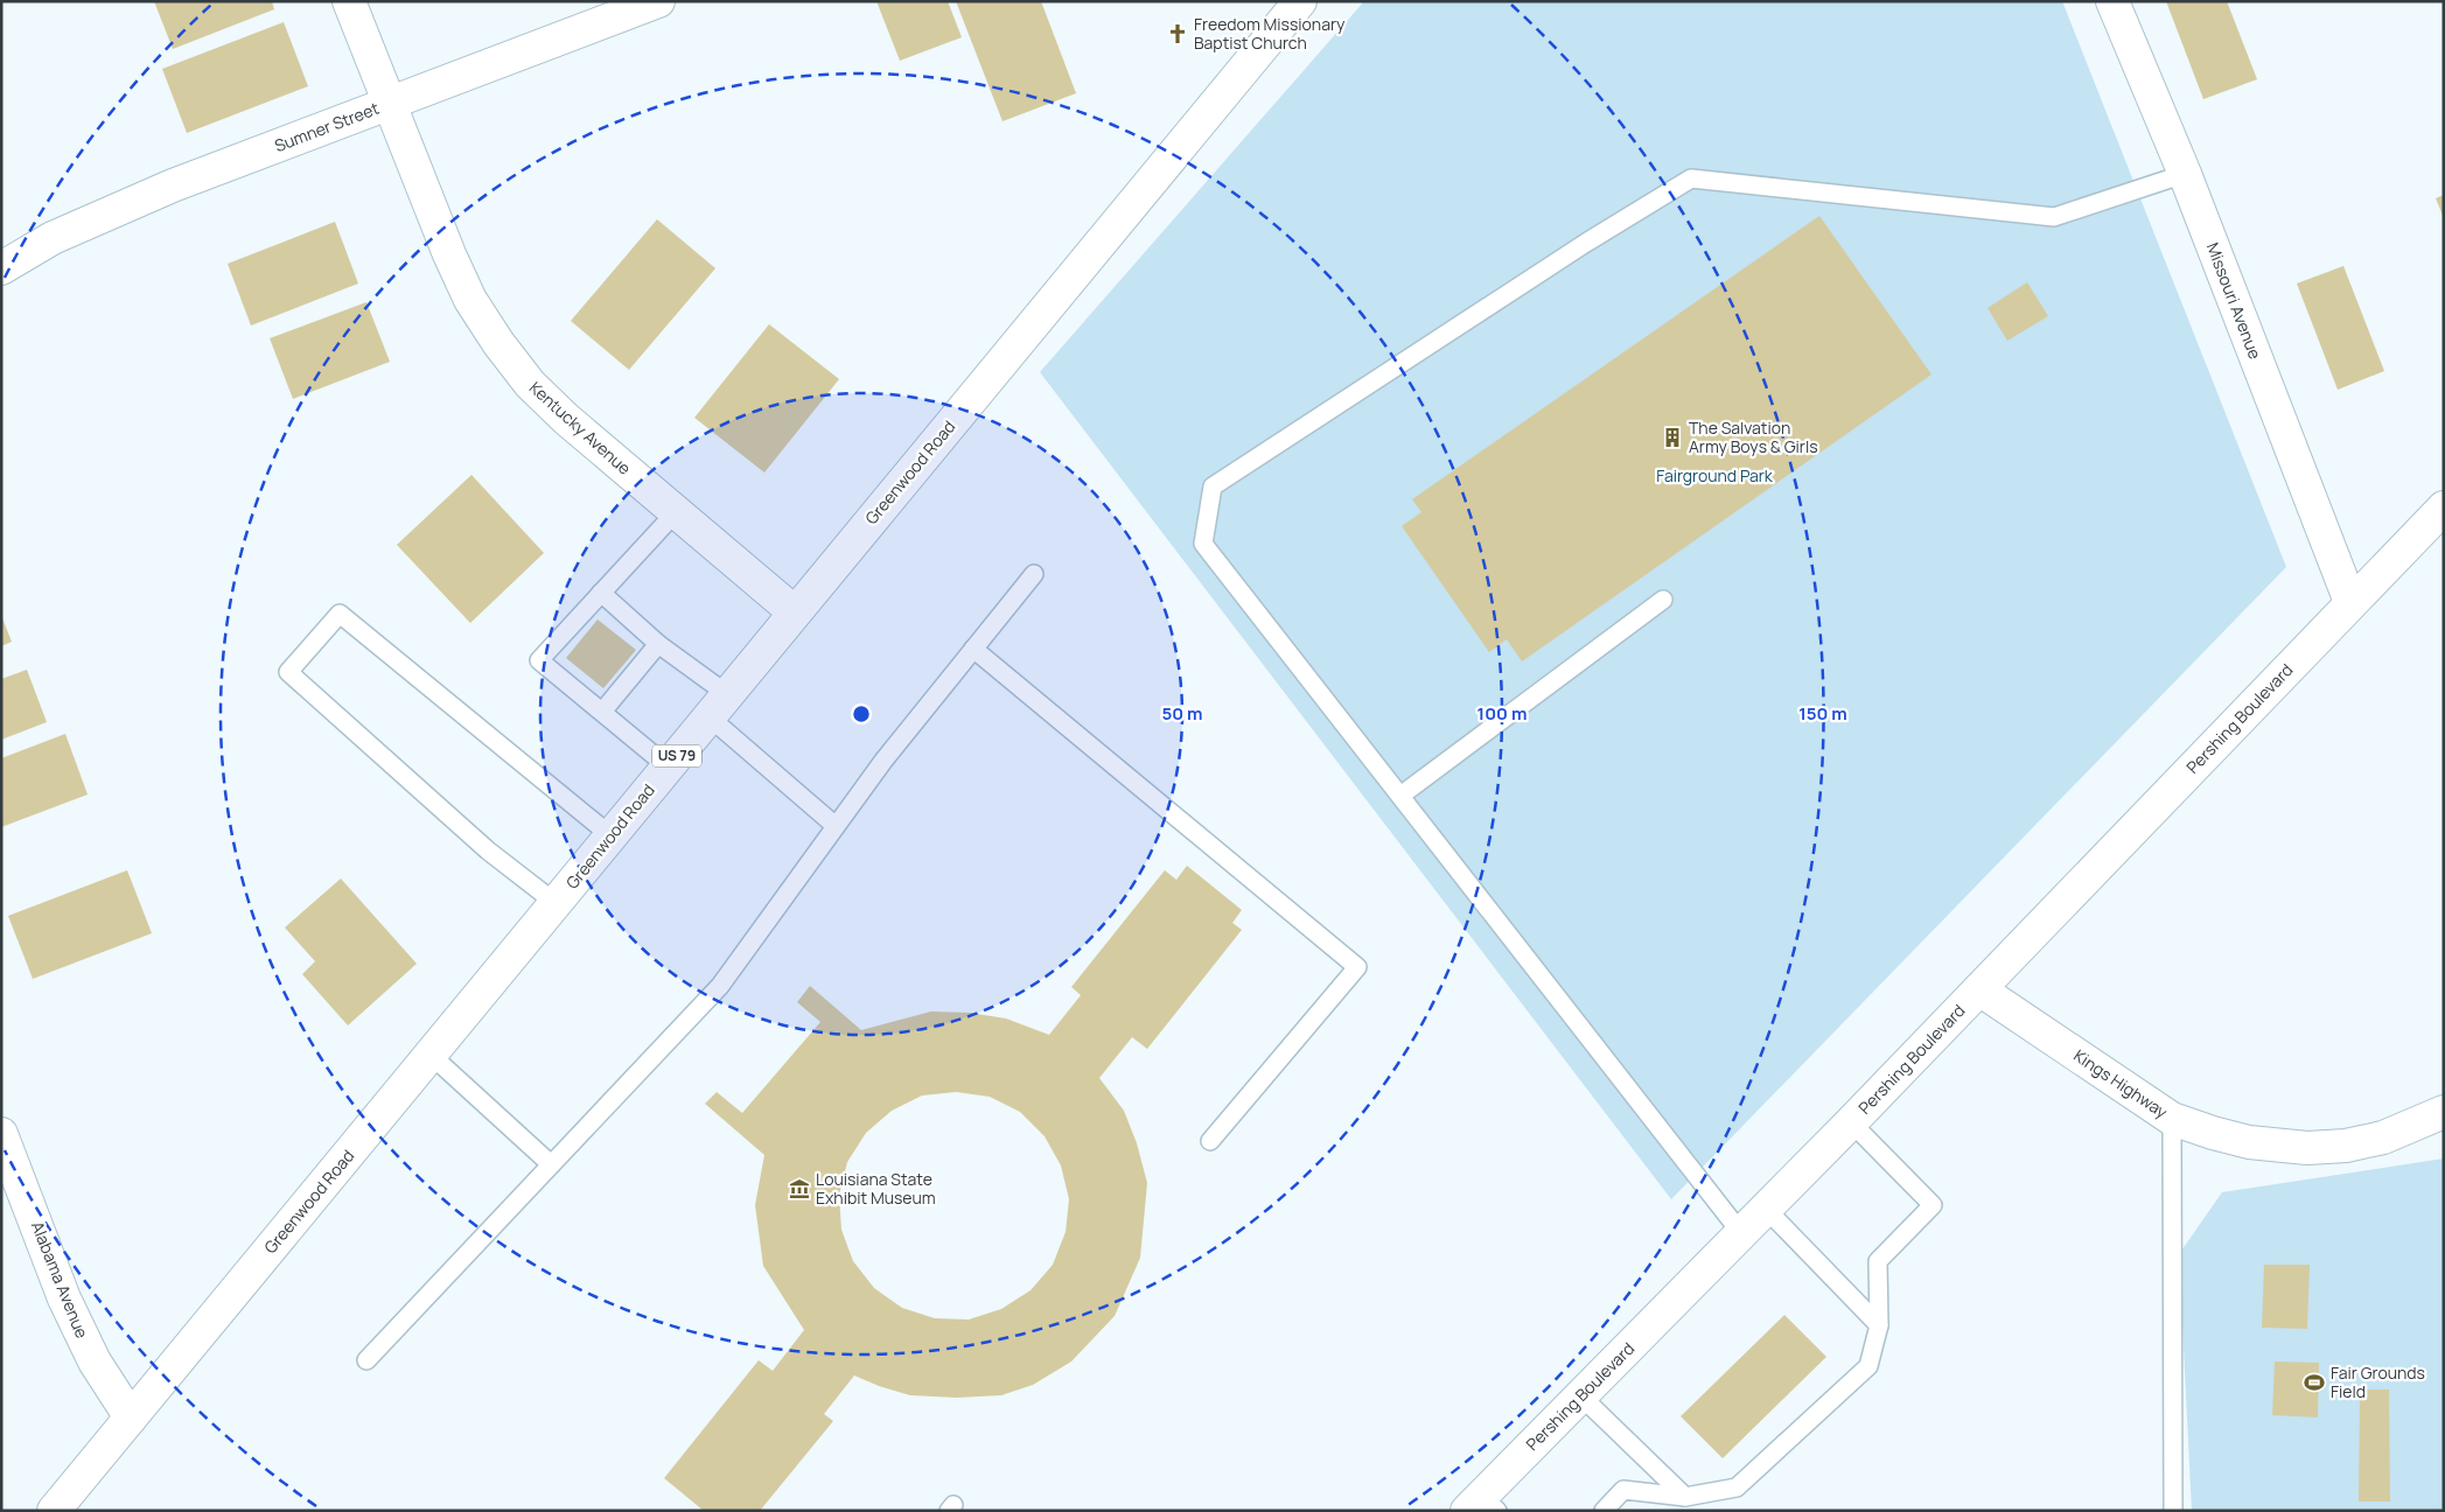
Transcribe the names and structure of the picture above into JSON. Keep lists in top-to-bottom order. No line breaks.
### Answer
{"streets":{"street":["Sumner Street","Missouri Avenue","Kentucky Avenue","Greenwood Road","Pershing Boulevard","US 79","Kings Highway","Alabama Avenue"]},"crossings":[["Sumner Street","Kentucky Avenue"],["Missouri Avenue","Pershing Boulevard"],["Kentucky Avenue","Greenwood Road"],["Greenwood Road","Alabama Avenue"],["Pershing Boulevard","Kings Highway"]],"parks":["Fairground Park"],"places":{"church":["Freedom Missionary Baptist Church"],"building":["The Salvation Army Boys & Girls"],"museum":["Louisiana State Exhibit Museum"],"sports":["Fair Grounds Field"]},"rings":["50 m","100 m","150 m"]}
